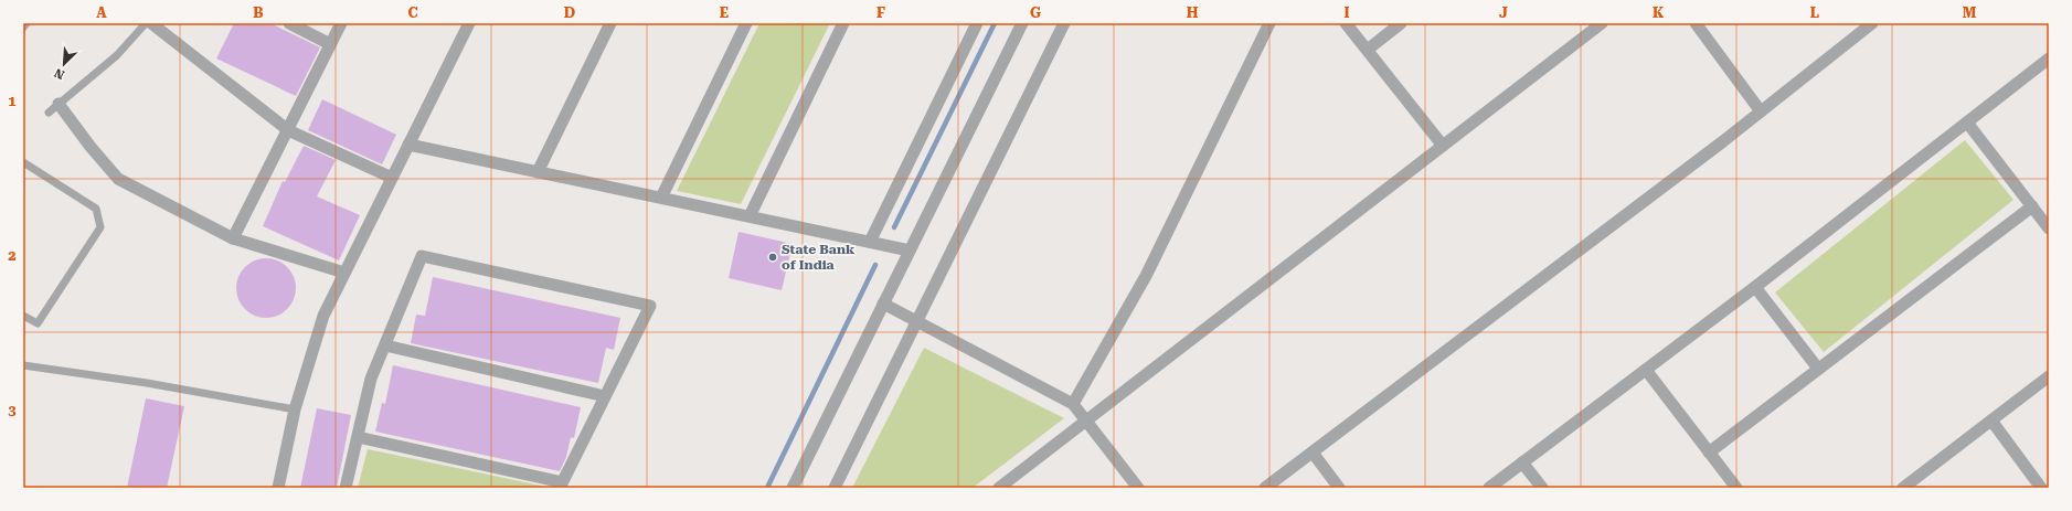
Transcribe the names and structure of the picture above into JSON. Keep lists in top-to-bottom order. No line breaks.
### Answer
{"places":["State Bank of India"],"north":"bottom left","grid":{"columns":["A","B","C","D","E","F","G","H","I","J","K","L","M"],"rows":["1","2","3"]}}
